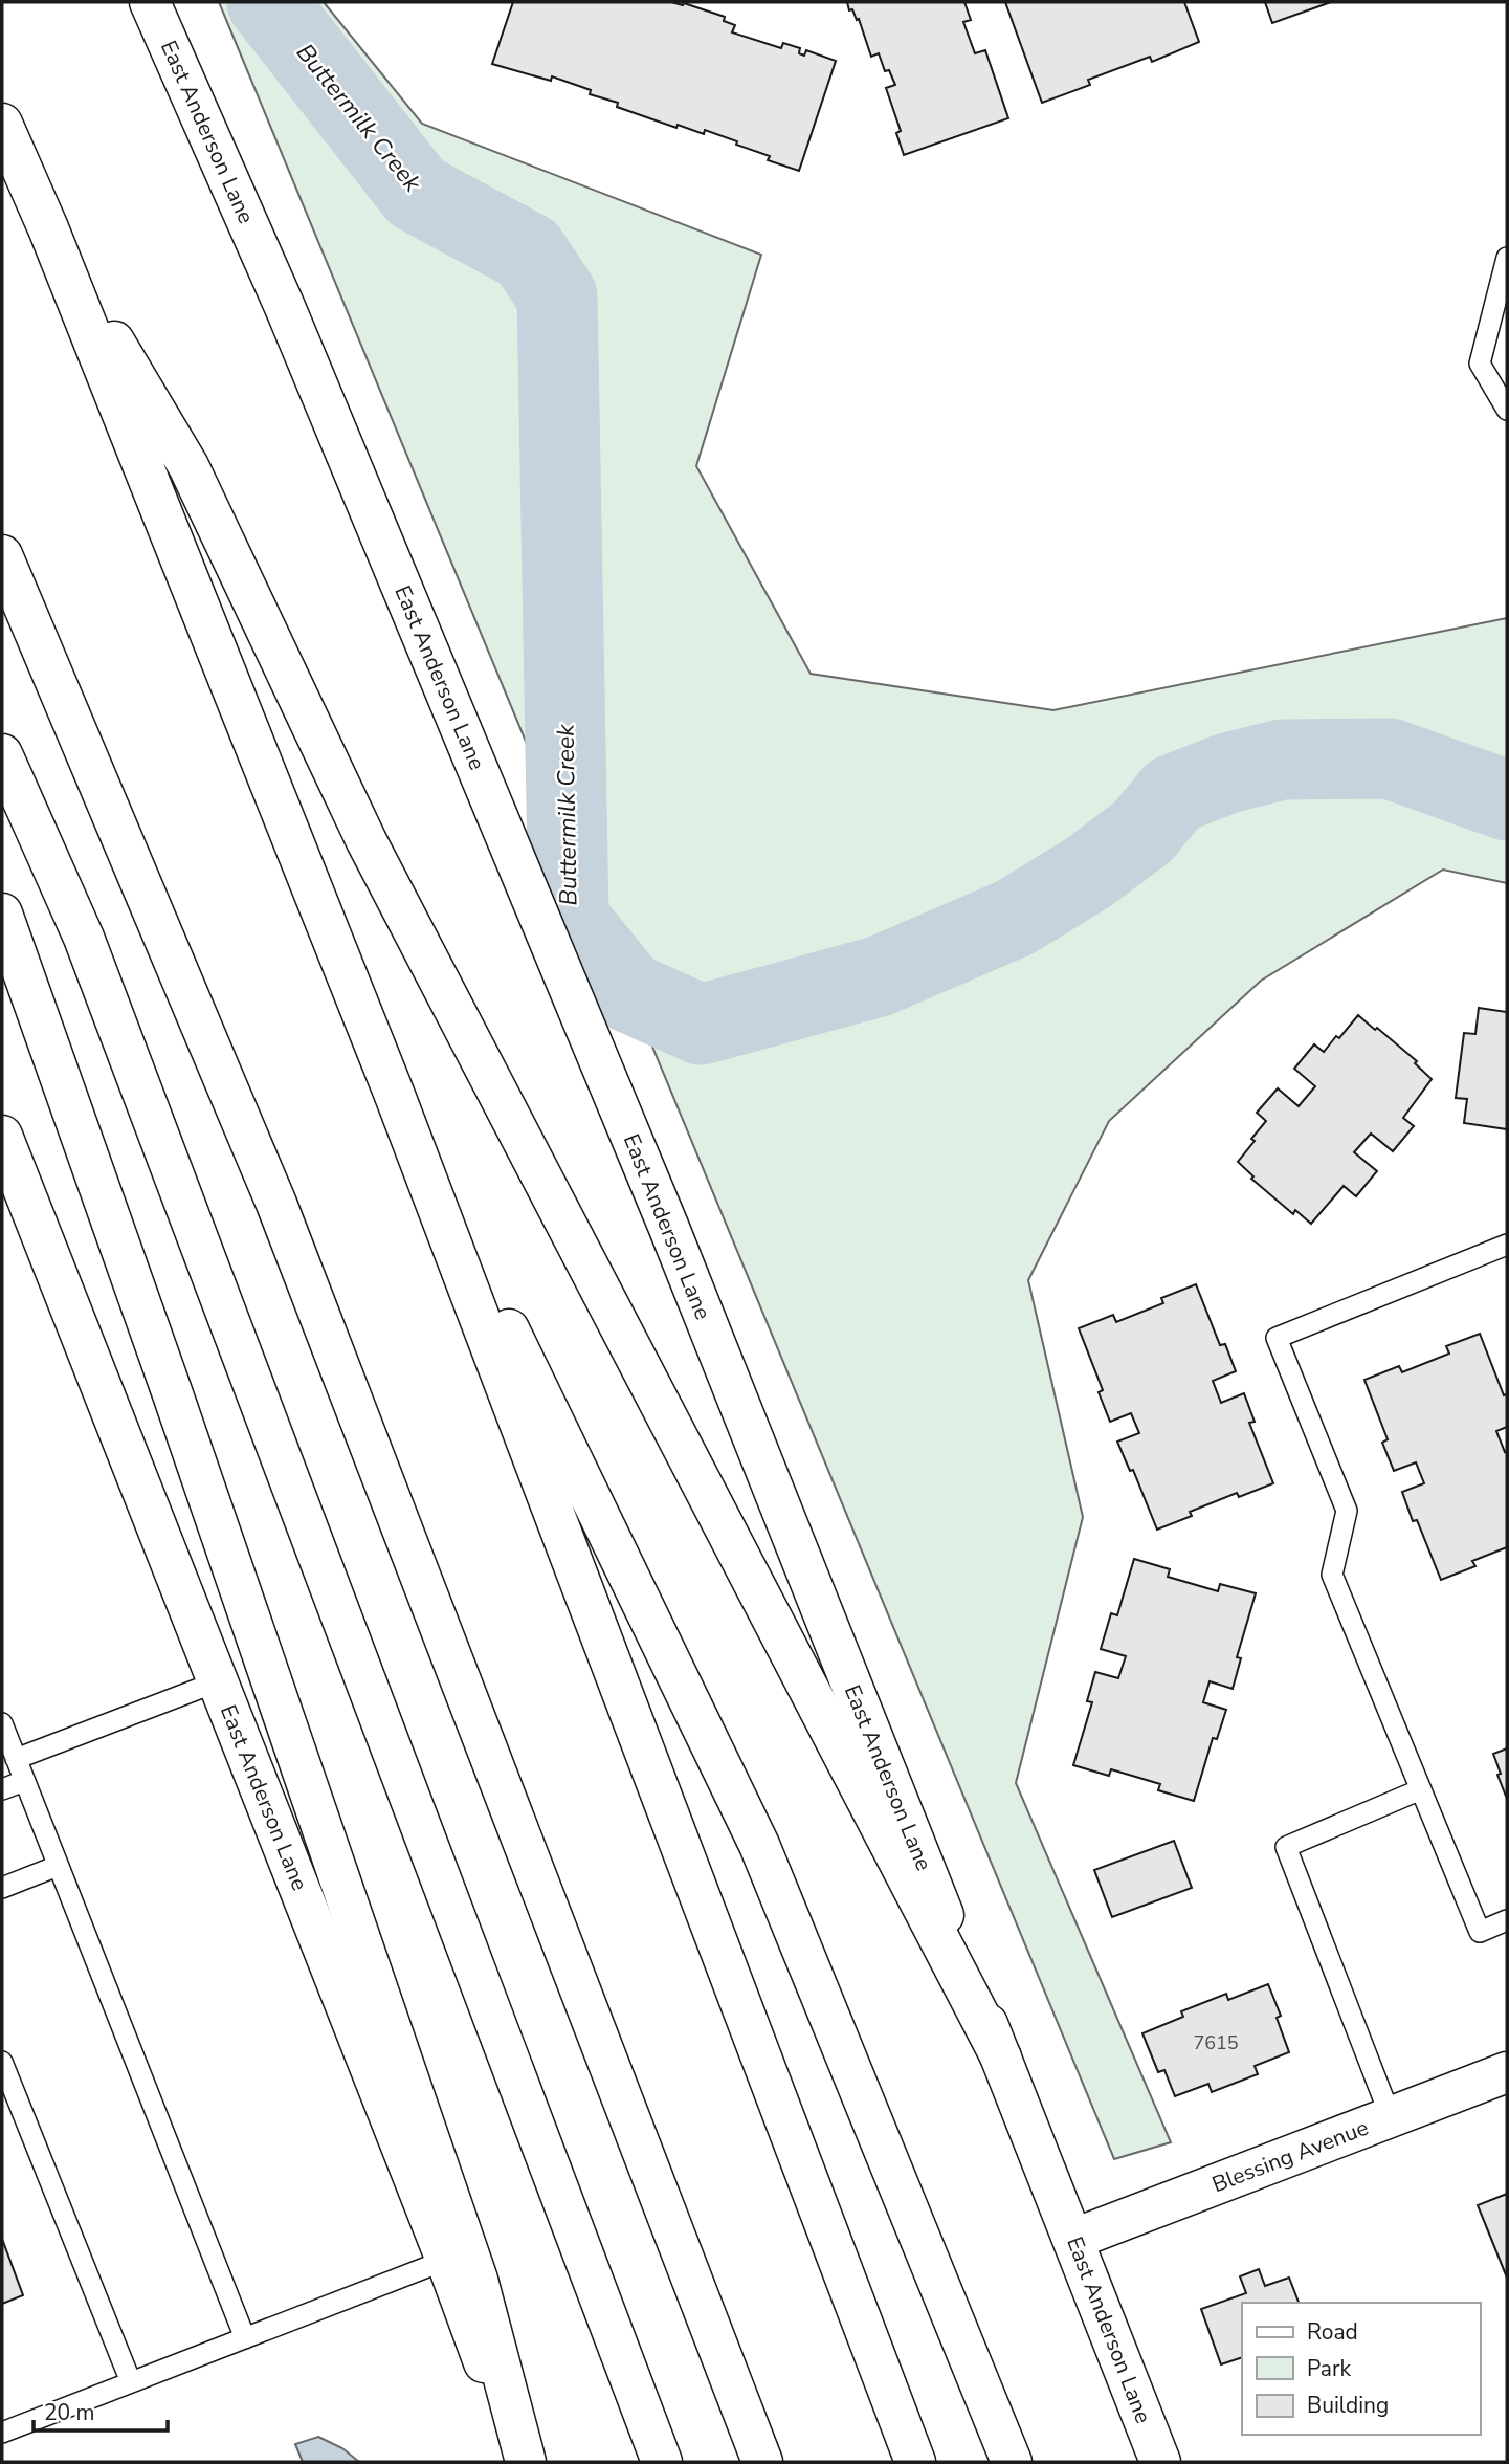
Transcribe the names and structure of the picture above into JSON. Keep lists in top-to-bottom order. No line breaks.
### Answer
{"streets":{"main road":["East Anderson Lane","Blessing Avenue"]},"crossings":[["East Anderson Lane","Blessing Avenue"]],"water":["Buttermilk Creek"],"house_numbers":["7615"],"legend":["Road","Park","Building"],"scale_bar":"20 m"}
